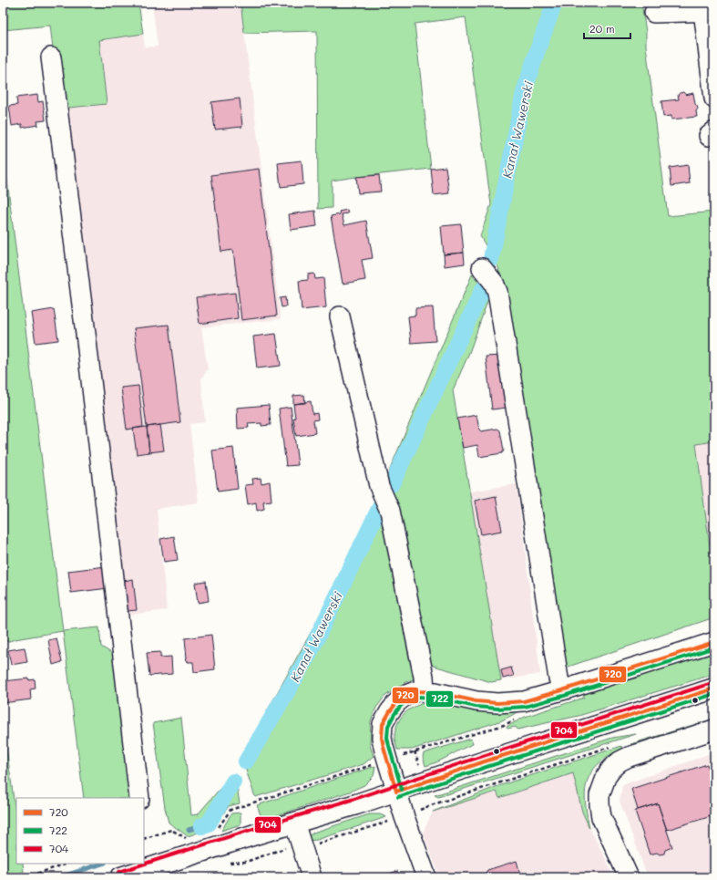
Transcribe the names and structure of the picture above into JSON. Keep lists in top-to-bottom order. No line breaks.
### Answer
{"water":["Kanał Wawerski"],"lines":["transit line 720","transit line 722","transit line 704"],"legend":["720","722","704"],"scale_bar":"20 m"}
